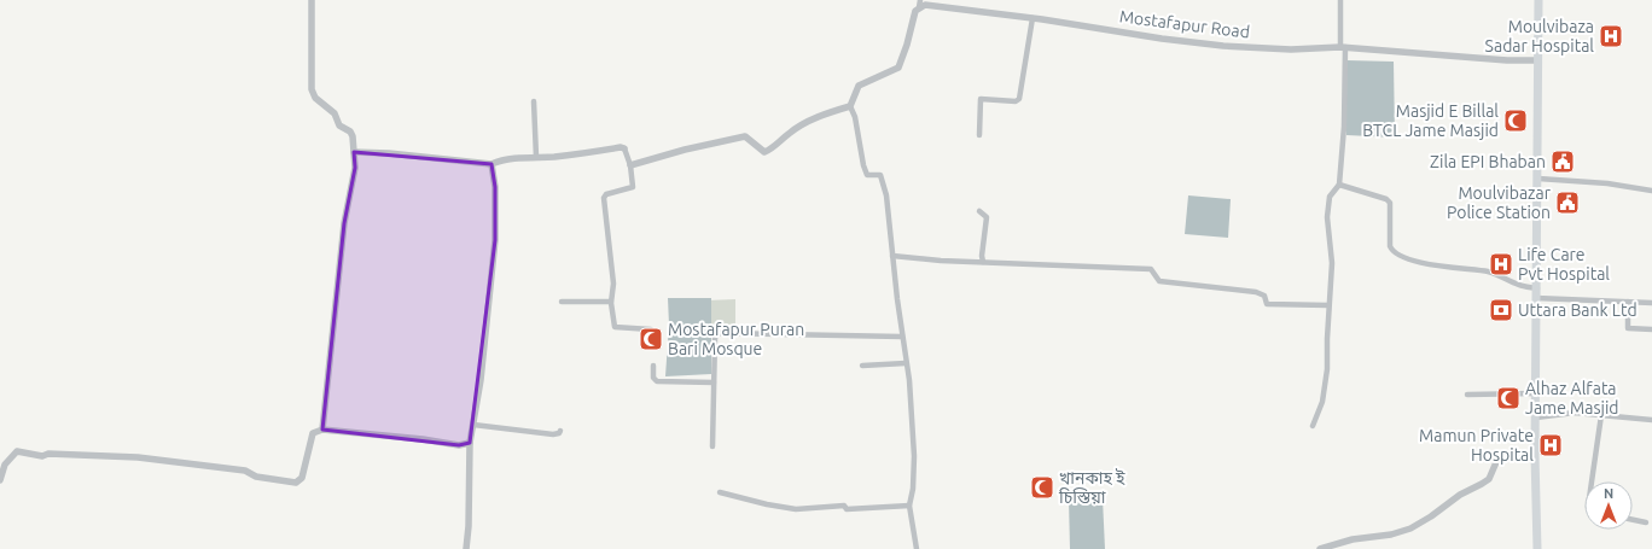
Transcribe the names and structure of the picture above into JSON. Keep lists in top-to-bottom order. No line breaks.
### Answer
{"streets":{"street":["Mostafapur Road"]},"places":{"hospital":["Moulvibaza Sadar Hospital","Life Care Pvt Hospital","Mamun Private Hospital"],"mosque":["Masjid E Billal BTCL Jame Masjid","Mostafapur Puran Bari Mosque","Alhaz Alfata Jame Masjid","খানকাহ ই চিস্তিয়া"],"public building":["Zila EPI Bhaban","Moulvibazar Police Station"],"bank":["Uttara Bank Ltd"]},"north":"top"}
